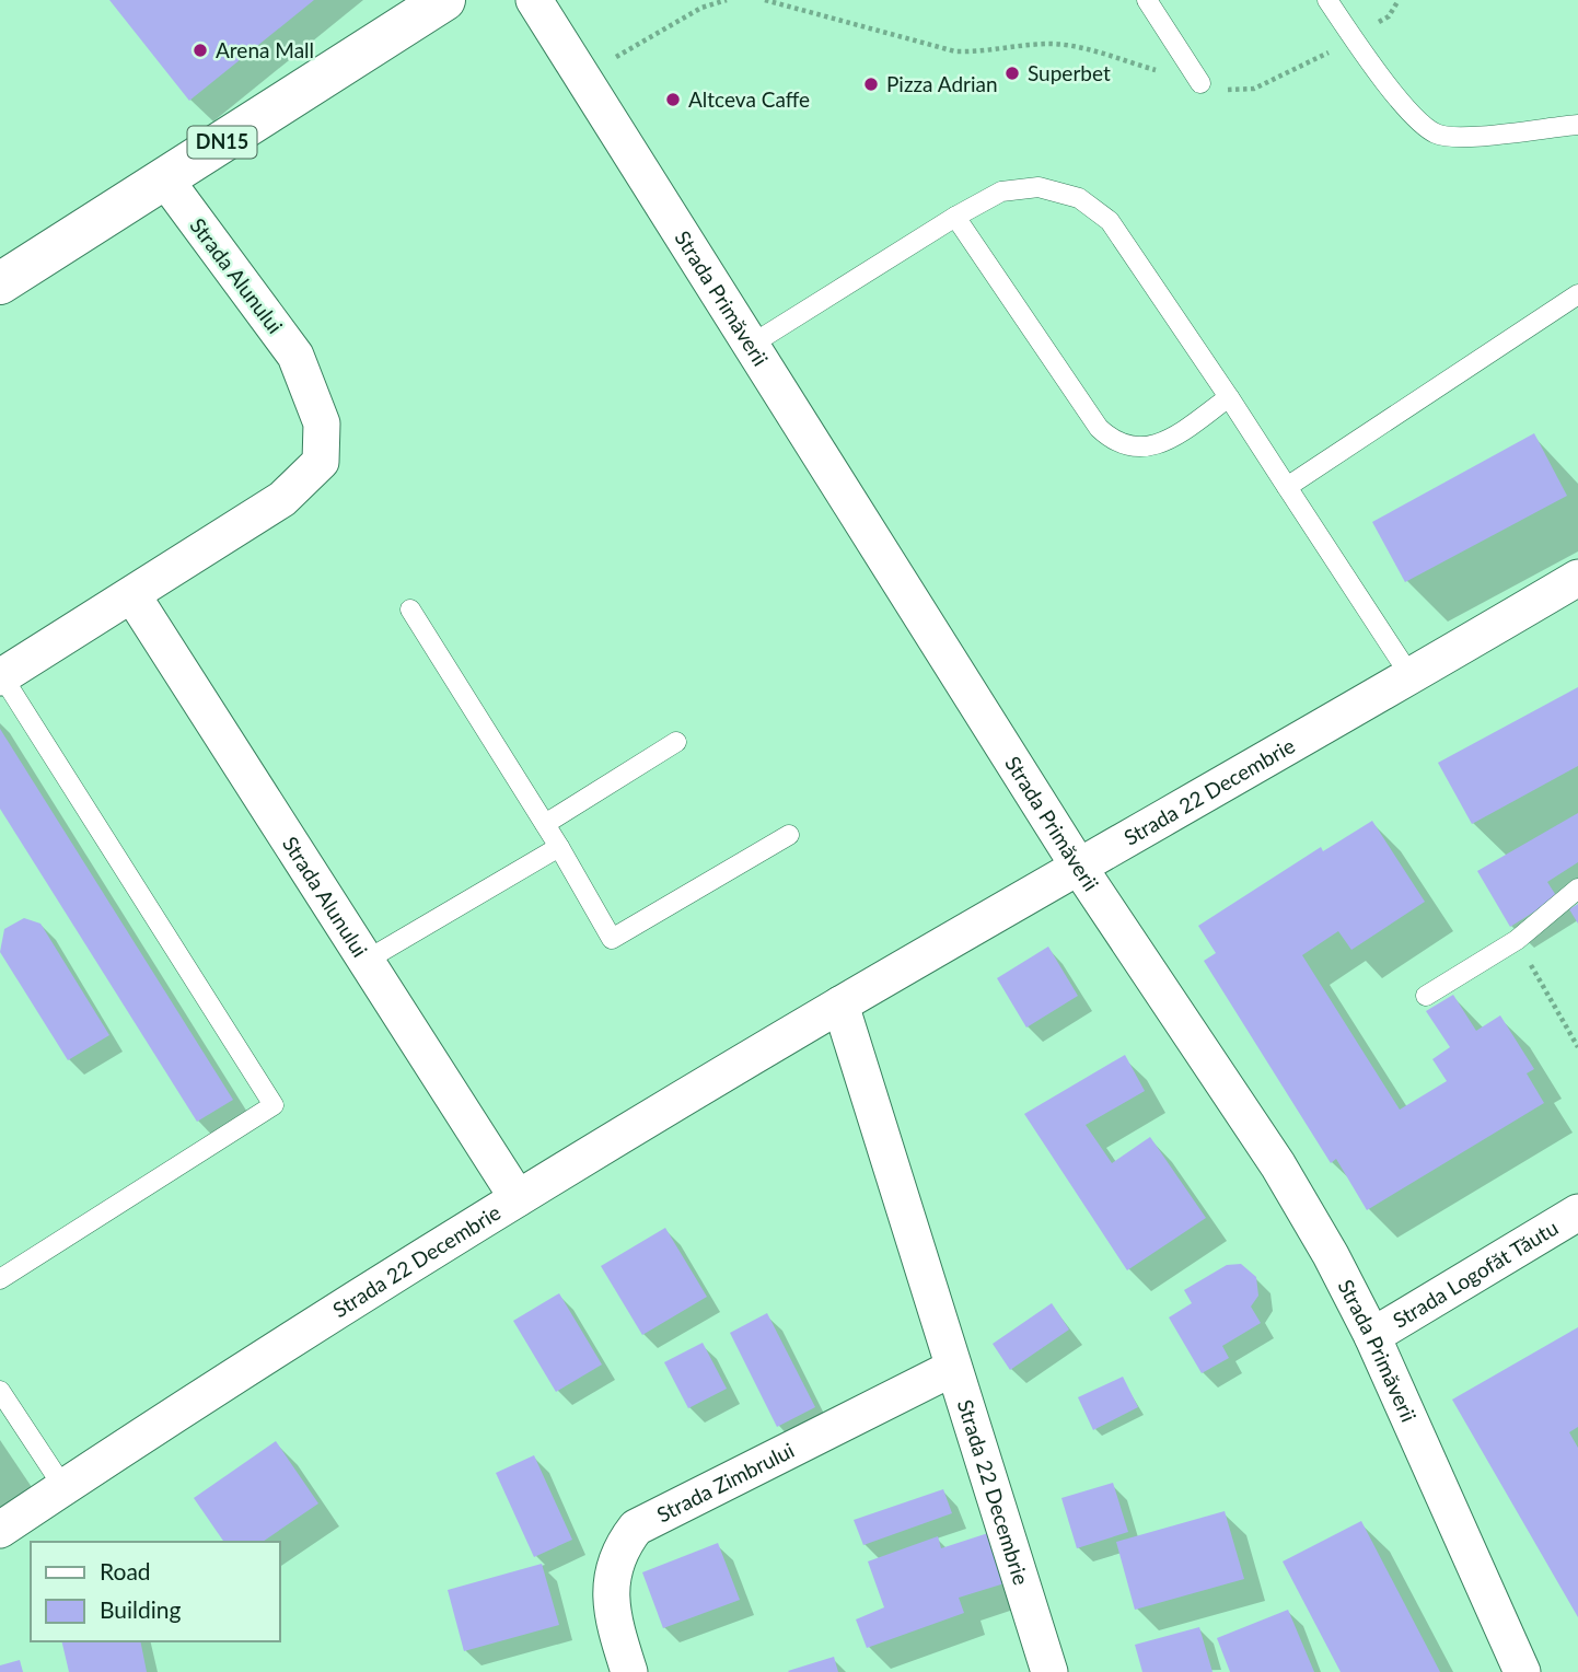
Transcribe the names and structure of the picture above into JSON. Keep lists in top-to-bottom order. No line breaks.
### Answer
{"streets":{"main road":["DN15"],"street":["Strada Alunului","Strada Primăverii","Strada 22 Decembrie","Strada Logofăt Tăutu","Strada Zimbrului"]},"crossings":[["DN15","Strada Alunului"],["Strada Alunului","Strada 22 Decembrie"],["Strada Primăverii","Strada 22 Decembrie"],["Strada Primăverii","Strada Logofăt Tăutu"],["Strada 22 Decembrie","Strada Zimbrului"]],"places":["Arena Mall","Superbet","Pizza Adrian","Altceva Caffe"],"legend":["Road","Building"]}
